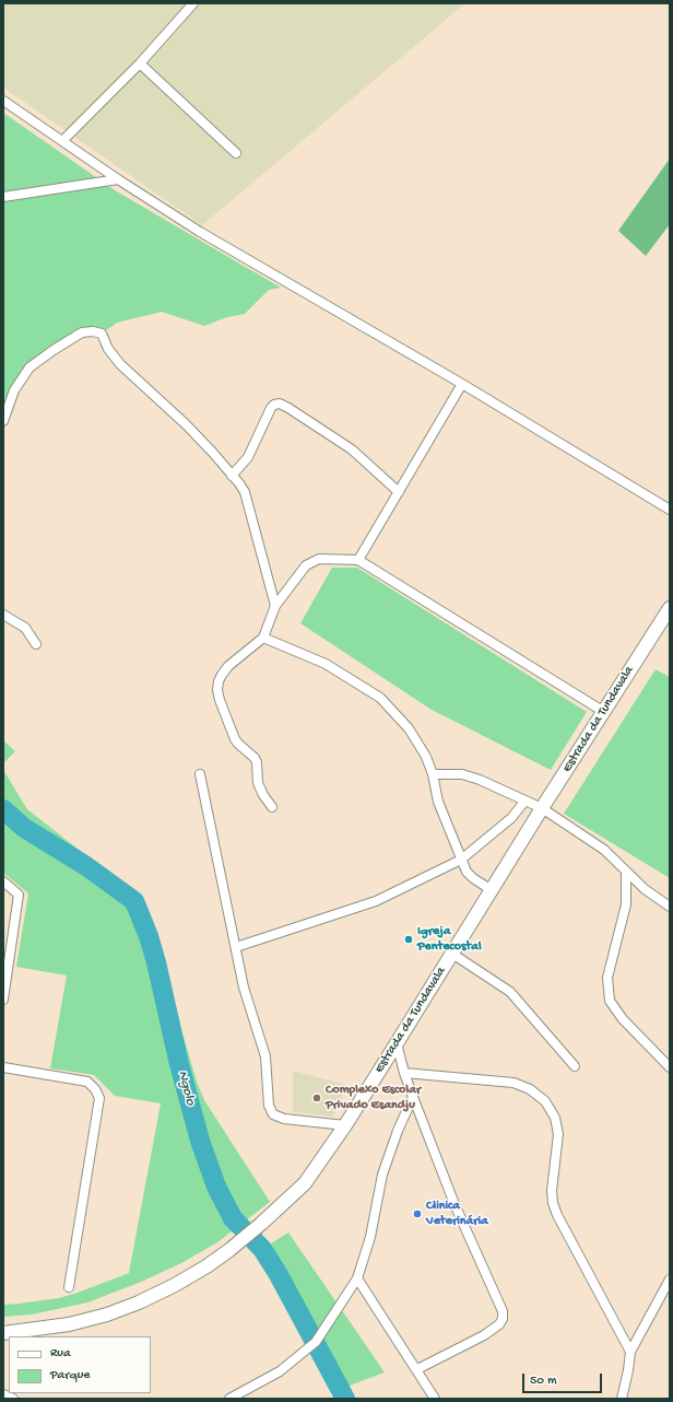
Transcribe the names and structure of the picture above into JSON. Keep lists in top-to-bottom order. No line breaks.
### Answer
{"streets":{"main road":["Estrada da Tundavala"]},"water":["Ngolo"],"places":["Igreja Pentecostal","Complexo Escolar Privado Esandju","Clinica Veterinária"],"legend":["Rua","Parque"],"scale_bar":"50 m"}
